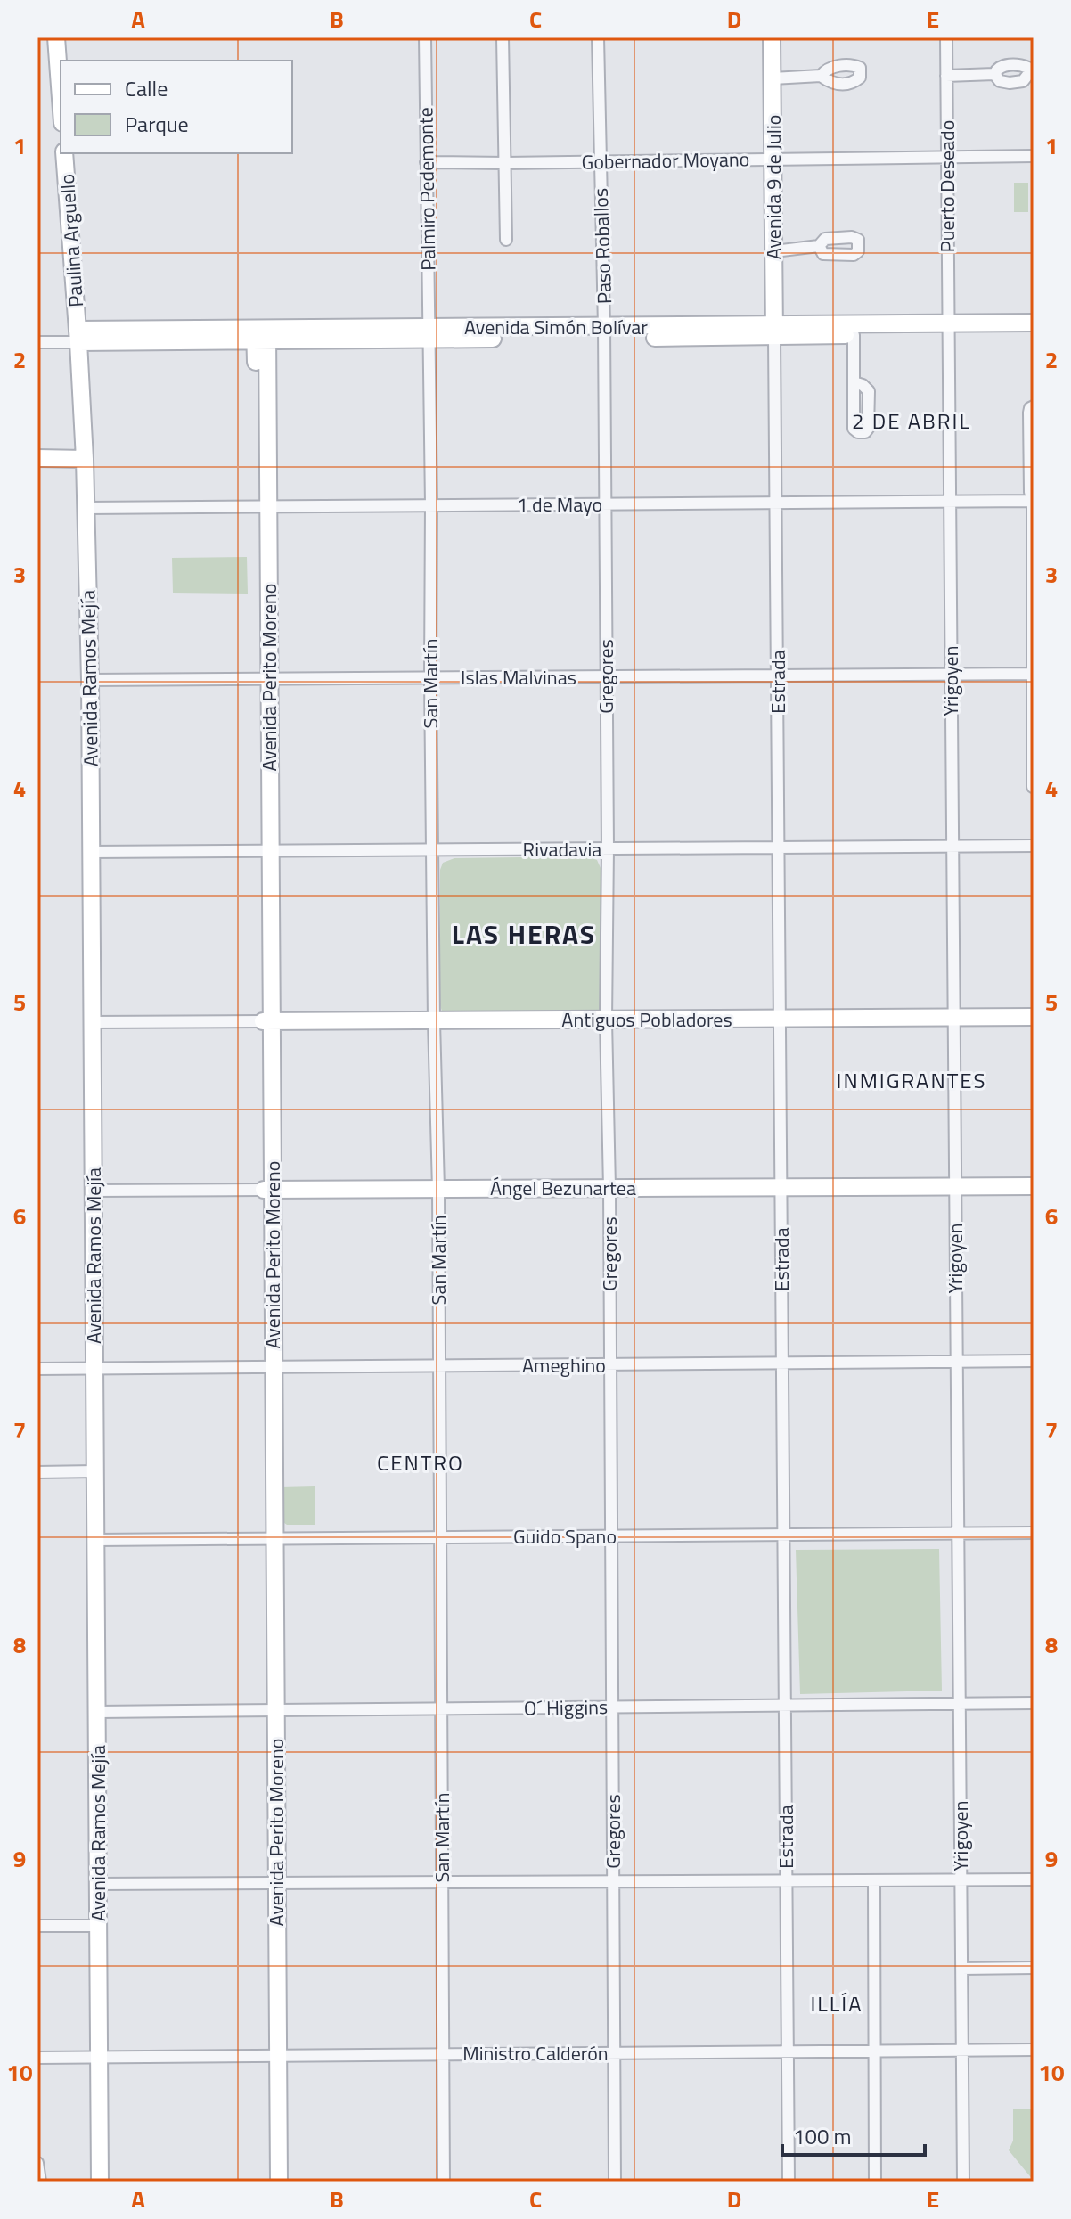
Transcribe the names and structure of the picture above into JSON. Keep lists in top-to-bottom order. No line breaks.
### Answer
{"streets":{"street":["Gobernador Moyano","Puerto Deseado","Avenida 9 de Julio","Palmiro Pedemonte","Paulina Arguello","Paso Roballos","Avenida Simón Bolívar","1 de Mayo","Gregores","Avenida Perito Moreno","Islas Malvinas","Avenida Ramos Mejía","Yrigoyen","Estrada","San Martín","Rivadavia","Antiguos Pobladores","Ángel Bezunartea","Ameghino","Guido Spano","O´ Higgins","Ministro Calderón"]},"crossings":[["Gobernador Moyano","Puerto Deseado"],["Gobernador Moyano","Avenida 9 de Julio"],["Gobernador Moyano","Palmiro Pedemonte"],["Gobernador Moyano","Paso Roballos"],["Puerto Deseado","Avenida Simón Bolívar"],["Puerto Deseado","Yrigoyen"],["Avenida 9 de Julio","Avenida Simón Bolívar"],["Avenida 9 de Julio","Estrada"],["Palmiro Pedemonte","Avenida Simón Bolívar"],["Palmiro Pedemonte","San Martín"],["Paulina Arguello","Avenida Simón Bolívar"],["Paulina Arguello","Avenida Ramos Mejía"],["Paso Roballos","Avenida Simón Bolívar"],["Paso Roballos","Gregores"],["Avenida Simón Bolívar","Gregores"],["Avenida Simón Bolívar","Avenida Perito Moreno"],["Avenida Simón Bolívar","Avenida Ramos Mejía"],["Avenida Simón Bolívar","Yrigoyen"],["Avenida Simón Bolívar","Estrada"],["Avenida Simón Bolívar","San Martín"],["1 de Mayo","Gregores"],["1 de Mayo","Avenida Perito Moreno"],["1 de Mayo","Avenida Ramos Mejía"],["1 de Mayo","Yrigoyen"],["1 de Mayo","Estrada"],["1 de Mayo","San Martín"],["Gregores","Islas Malvinas"],["Gregores","Rivadavia"],["Gregores","Antiguos Pobladores"],["Gregores","Ángel Bezunartea"],["Gregores","Ameghino"],["Gregores","Guido Spano"],["Gregores","O´ Higgins"],["Gregores","Ministro Calderón"],["Avenida Perito Moreno","Islas Malvinas"],["Avenida Perito Moreno","Rivadavia"],["Avenida Perito Moreno","Antiguos Pobladores"],["Avenida Perito Moreno","Ángel Bezunartea"],["Avenida Perito Moreno","Ameghino"],["Avenida Perito Moreno","Guido Spano"],["Avenida Perito Moreno","O´ Higgins"],["Avenida Perito Moreno","Ministro Calderón"],["Islas Malvinas","Avenida Ramos Mejía"],["Islas Malvinas","Yrigoyen"],["Islas Malvinas","Estrada"],["Islas Malvinas","San Martín"],["Avenida Ramos Mejía","Rivadavia"],["Avenida Ramos Mejía","Antiguos Pobladores"],["Avenida Ramos Mejía","Ángel Bezunartea"],["Avenida Ramos Mejía","Ameghino"],["Avenida Ramos Mejía","Guido Spano"],["Avenida Ramos Mejía","O´ Higgins"],["Avenida Ramos Mejía","Ministro Calderón"],["Yrigoyen","Rivadavia"],["Yrigoyen","Antiguos Pobladores"],["Yrigoyen","Ángel Bezunartea"],["Yrigoyen","Ameghino"],["Yrigoyen","Guido Spano"],["Yrigoyen","O´ Higgins"],["Yrigoyen","Ministro Calderón"],["Estrada","Rivadavia"],["Estrada","Antiguos Pobladores"],["Estrada","Ángel Bezunartea"],["Estrada","Ameghino"],["Estrada","Guido Spano"],["Estrada","O´ Higgins"],["Estrada","Ministro Calderón"],["San Martín","Rivadavia"],["San Martín","Antiguos Pobladores"],["San Martín","Ángel Bezunartea"],["San Martín","Ameghino"],["San Martín","Guido Spano"],["San Martín","O´ Higgins"],["San Martín","Ministro Calderón"]],"districts":["2 DE ABRIL","LAS HERAS","INMIGRANTES","CENTRO","ILLÍA"],"legend":["Calle","Parque"],"scale_bar":"100 m","grid":{"columns":["A","B","C","D","E"],"rows":["1","2","3","4","5","6","7","8","9","10"]}}
